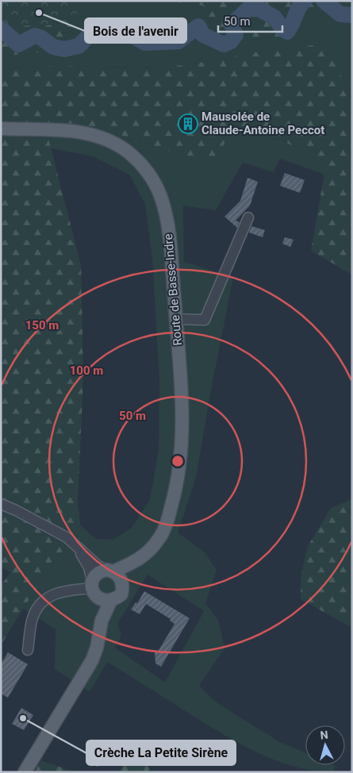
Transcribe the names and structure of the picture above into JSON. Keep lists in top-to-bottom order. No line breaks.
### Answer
{"streets":{"main road":["Route de Basse-Indre"]},"places":{"other":["Bois de l'avenir","Crèche La Petite Sirène"],"building":["Mausolée de Claude-Antoine Peccot"]},"scale_bar":"50 m","north":"top","rings":["150 m","100 m","50 m"]}
